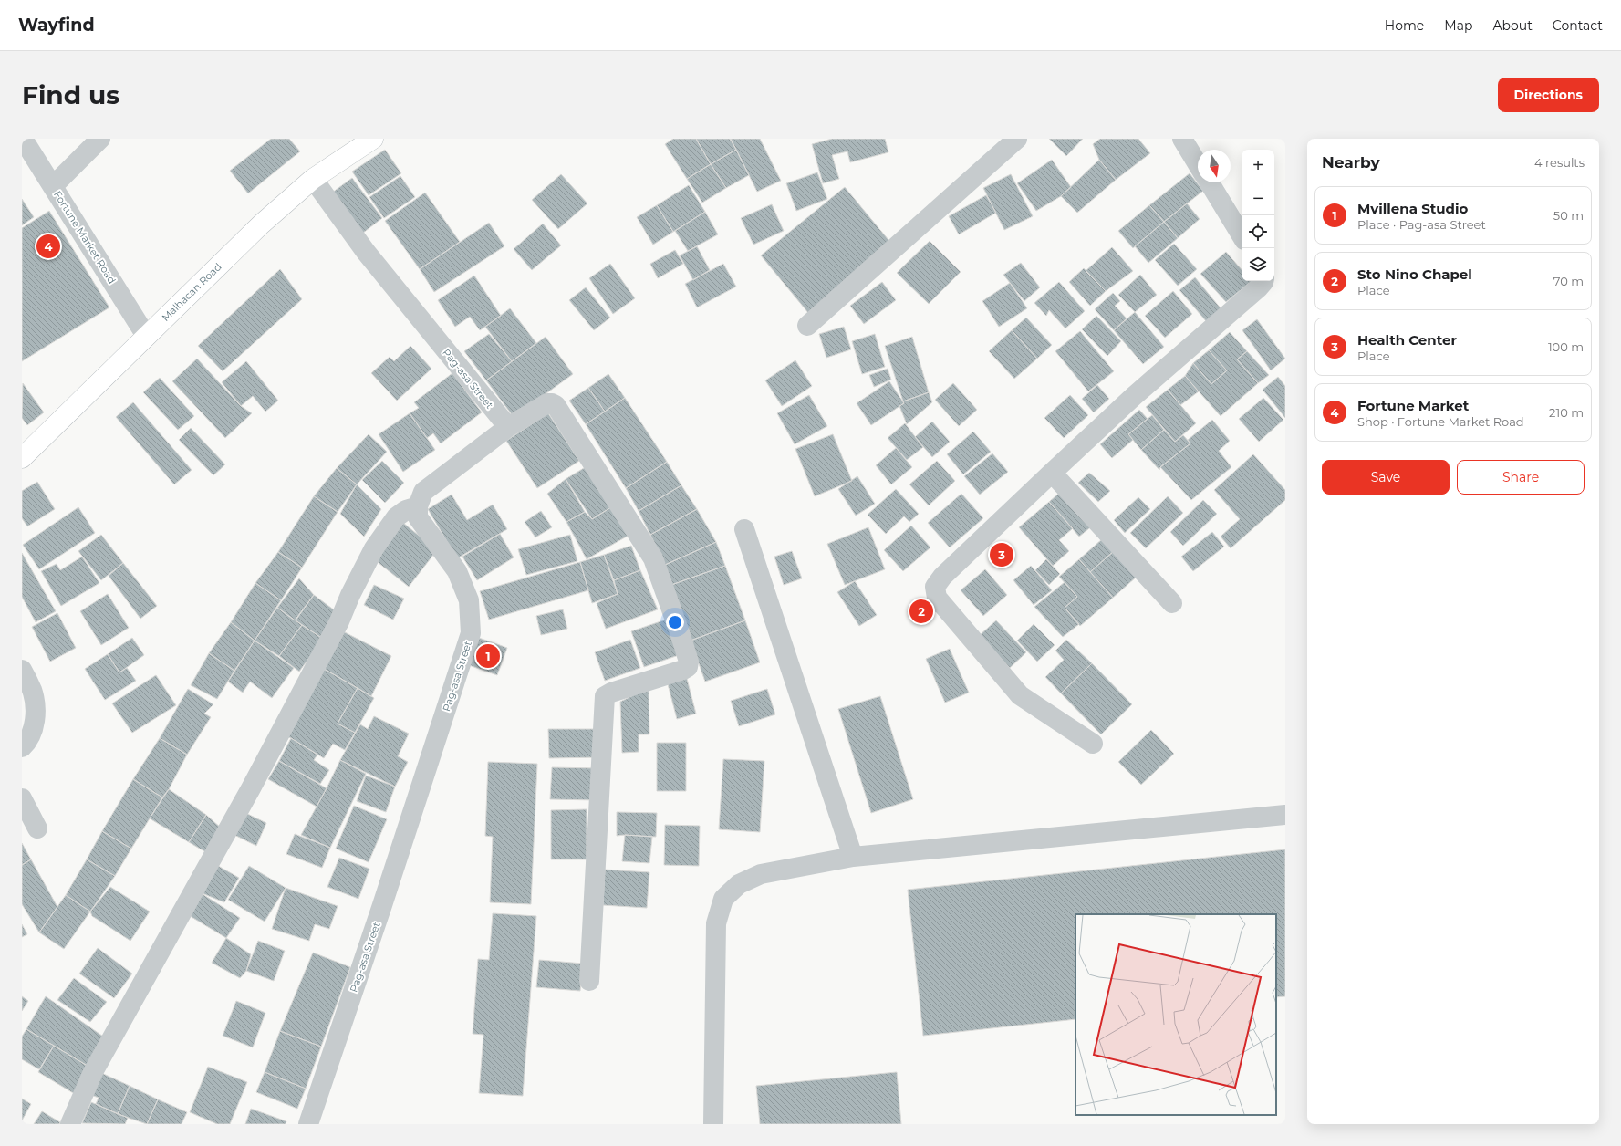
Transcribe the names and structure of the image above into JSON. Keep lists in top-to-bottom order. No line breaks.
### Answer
{"streets":{"main road":["Malhacan Road"],"street":["Fortune Market Road","Pag-asa Street"]},"crossings":[["Fortune Market Road","Malhacan Road"],["Malhacan Road","Pag-asa Street"]],"north":"bottom","page":{"header":"Wayfind","nav":["Home","Map","About","Contact"],"buttons":["Directions",["Save","Share"]],"title":"Find us","heading":["Nearby","4 results"],"map_buttons":["+","−"],"list":[{"mark":"1","name":"Mvillena Studio","note":"Place · Pag-asa Street","value":"50 m"},{"mark":"2","name":"Sto Nino Chapel","note":"Place","value":"70 m"},{"mark":"3","name":"Health Center","note":"Place","value":"100 m"},{"mark":"4","name":"Fortune Market","note":"Shop · Fortune Market Road","value":"210 m"}],"pins":["4","3","2","1"]}}
